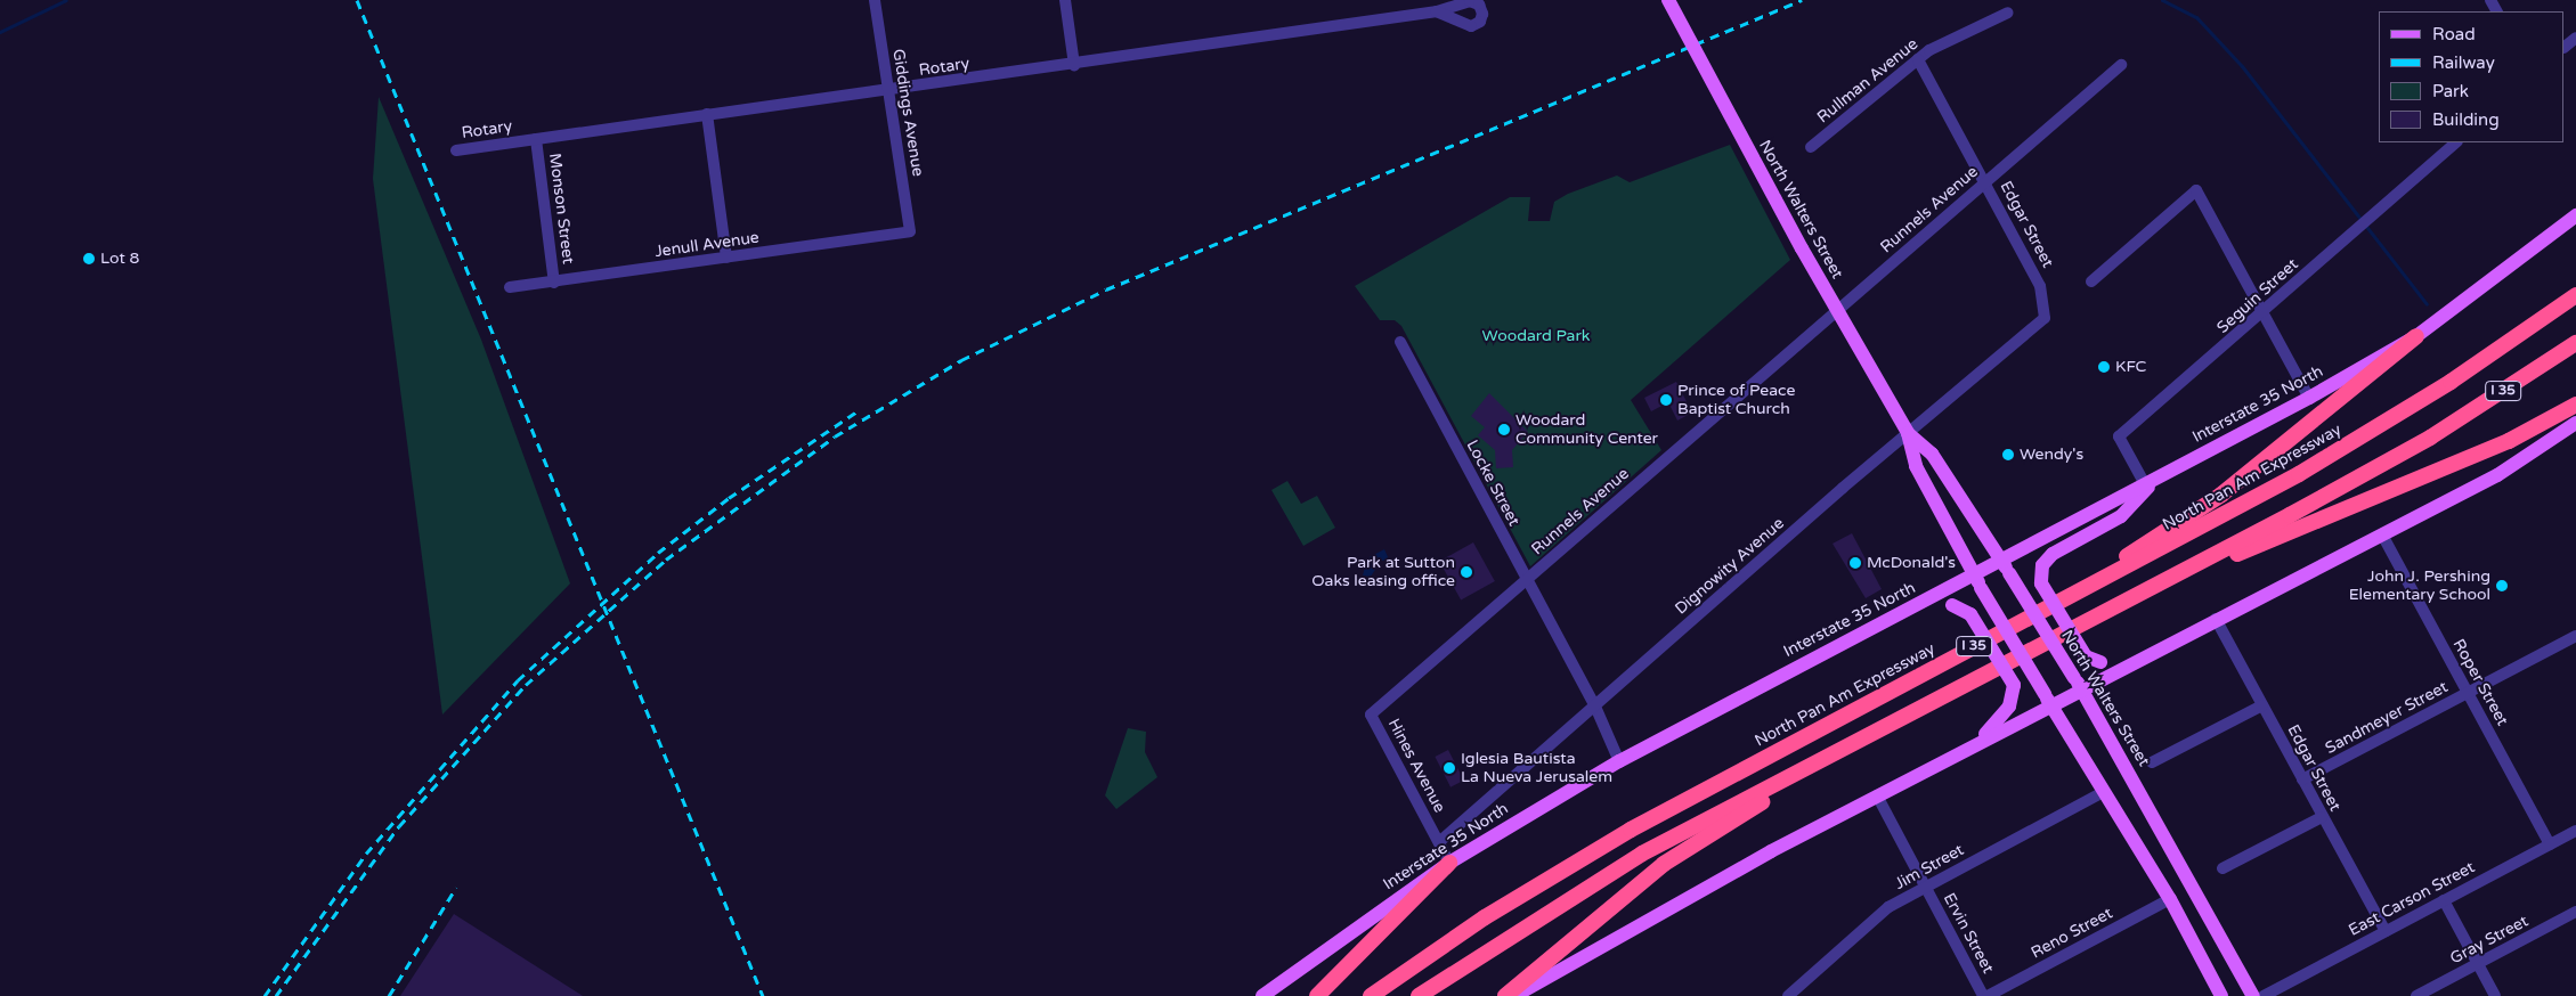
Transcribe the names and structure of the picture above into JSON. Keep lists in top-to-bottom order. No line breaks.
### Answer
{"streets":{"highway":["I 35","North Pan Am Expressway"],"main road":["North Walters Street","Interstate 35 North"],"street":["Rotary","Rullman Avenue","Giddings Avenue","Monson Street","Runnels Avenue","Edgar Street","Jenull Avenue","Seguin Street","Locke Street","Dignowity Avenue","Roper Street","Sandmeyer Street","Hines Avenue","Jim Street","East Carson Street","Ervin Street","Reno Street","Gray Street"]},"crossings":[["Rotary","Giddings Avenue"],["Rotary","Monson Street"],["Rullman Avenue","Edgar Street"],["Giddings Avenue","Jenull Avenue"],["Monson Street","Jenull Avenue"],["North Walters Street","Runnels Avenue"],["North Walters Street","Interstate 35 North"],["North Walters Street","Dignowity Avenue"],["North Walters Street","Jim Street"],["North Walters Street","Reno Street"],["Runnels Avenue","Edgar Street"],["Runnels Avenue","Locke Street"],["Runnels Avenue","Hines Avenue"],["Edgar Street","Dignowity Avenue"],["Edgar Street","Sandmeyer Street"],["Edgar Street","East Carson Street"],["Seguin Street","Interstate 35 North"],["Interstate 35 North","Locke Street"],["Interstate 35 North","Hines Avenue"],["Locke Street","Dignowity Avenue"],["Dignowity Avenue","Hines Avenue"],["Roper Street","Sandmeyer Street"],["Roper Street","East Carson Street"],["Jim Street","Ervin Street"]],"parks":["Woodard Park"],"places":["Lot 8","KFC","Prince of Peace Baptist Church","Woodard Community Center","Wendy's","McDonald's","Park at Sutton Oaks leasing office","John J. Pershing Elementary School","Iglesia Bautista La Nueva Jerusalem"],"legend":["Road","Railway","Park","Building"]}
